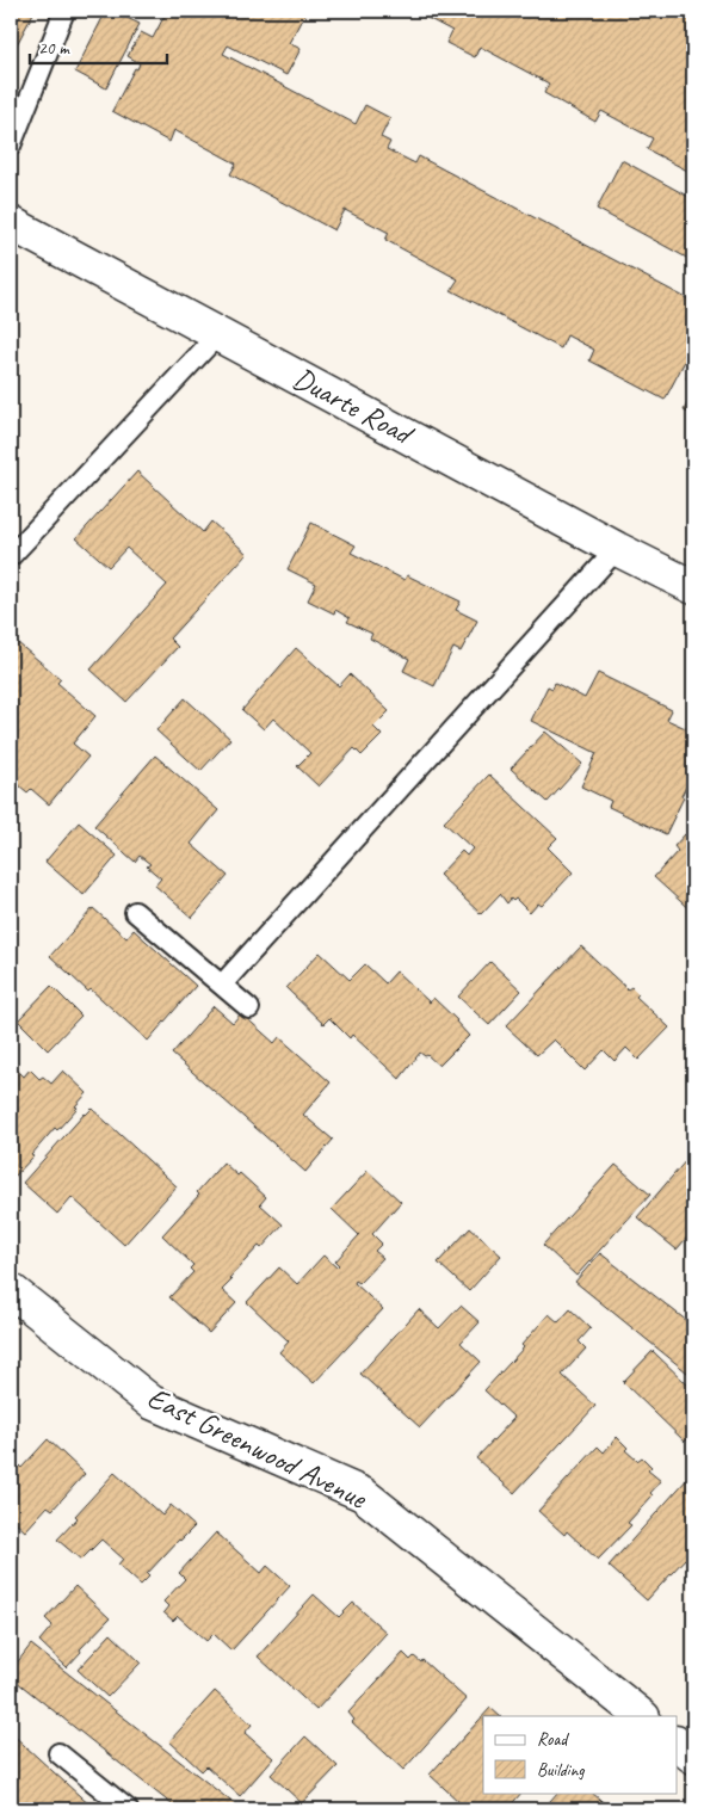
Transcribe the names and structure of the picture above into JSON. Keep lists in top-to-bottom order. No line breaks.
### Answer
{"streets":{"street":["Duarte Road","East Greenwood Avenue"]},"legend":["Road","Building"],"scale_bar":"20 m"}
